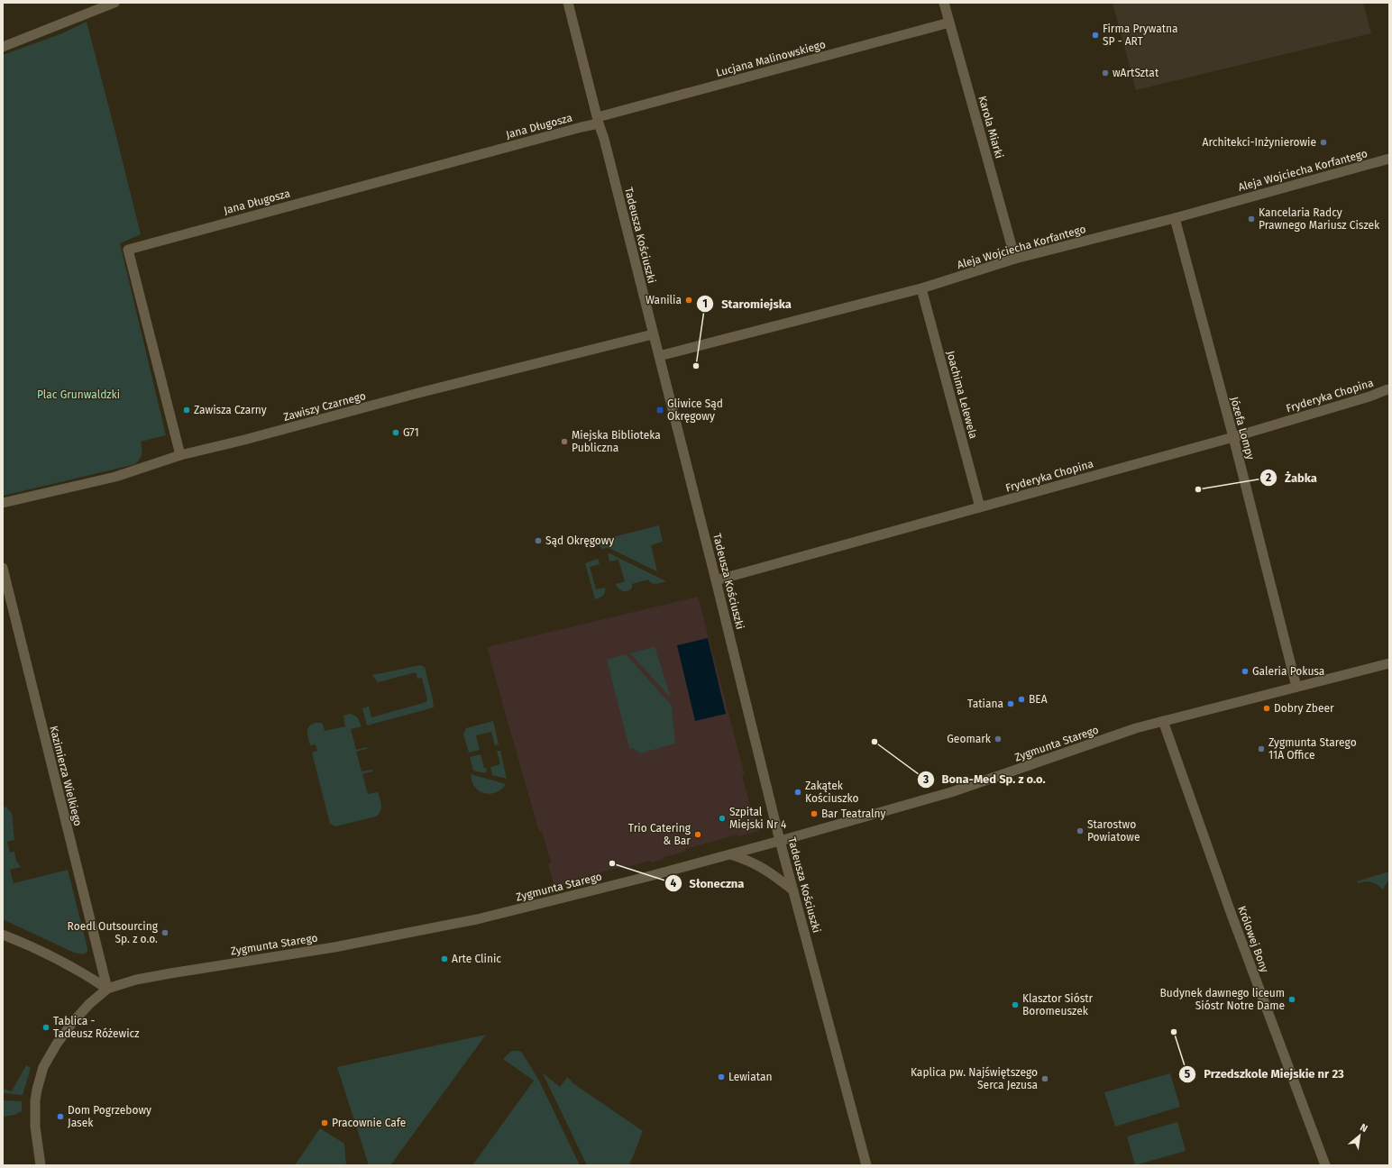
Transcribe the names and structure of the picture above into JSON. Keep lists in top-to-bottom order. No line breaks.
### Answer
{"streets":{"street":["Lucjana Malinowskiego","Jana Długosza","Karola Miarki","Aleja Wojciecha Korfantego","Tadeusza Kościuszki","Joachima Lelewela","Fryderyka Chopina","Zawiszy Czarnego","Józefa Lompy","Zygmunta Starego","Kazimierza Wielkiego","Królowej Bony"]},"crossings":[["Lucjana Malinowskiego","Jana Długosza"],["Lucjana Malinowskiego","Karola Miarki"],["Lucjana Malinowskiego","Tadeusza Kościuszki"],["Jana Długosza","Tadeusza Kościuszki"],["Jana Długosza","Zawiszy Czarnego"],["Karola Miarki","Aleja Wojciecha Korfantego"],["Aleja Wojciecha Korfantego","Tadeusza Kościuszki"],["Aleja Wojciecha Korfantego","Joachima Lelewela"],["Aleja Wojciecha Korfantego","Józefa Lompy"],["Tadeusza Kościuszki","Fryderyka Chopina"],["Tadeusza Kościuszki","Zawiszy Czarnego"],["Tadeusza Kościuszki","Zygmunta Starego"],["Joachima Lelewela","Fryderyka Chopina"],["Fryderyka Chopina","Józefa Lompy"],["Józefa Lompy","Zygmunta Starego"],["Zygmunta Starego","Kazimierza Wielkiego"],["Zygmunta Starego","Królowej Bony"]],"parks":["Plac Grunwaldzki"],"places":{"other":["Firma Prywatna SP - ART","wArtSztat","Architekci-Inżynierowie","Kancelaria Radcy Prawnego Mariusz Ciszek","Wanilia","Staromiejska","Zawisza Czarny","G71","Miejska Biblioteka Publiczna","Żabka","Sąd Okręgowy","Galeria Pokusa","BEA","Tatiana","Dobry Zbeer","Geomark","Bona-Med Sp. z o.o.","Zygmunta Starego 11A Office","Zakątek Kościuszko","Bar Teatralny","Szpital Miejski Nr 4","Starostwo Powiatowe","Trio Catering & Bar","Słoneczna","Roedl Outsourcing Sp. z o.o.","Arte Clinic","Budynek dawnego liceum Sióstr Notre Dame","Klasztor Sióstr Boromeuszek","Tablica - Tadeusz Różewicz","Przedszkole Miejskie nr 23","Lewiatan","Kaplica pw. Najświętszego Serca Jezusa","Dom Pogrzebowy Jasek","Pracownie Cafe"],"transit":["Gliwice Sąd Okręgowy"]},"north":"top right"}
